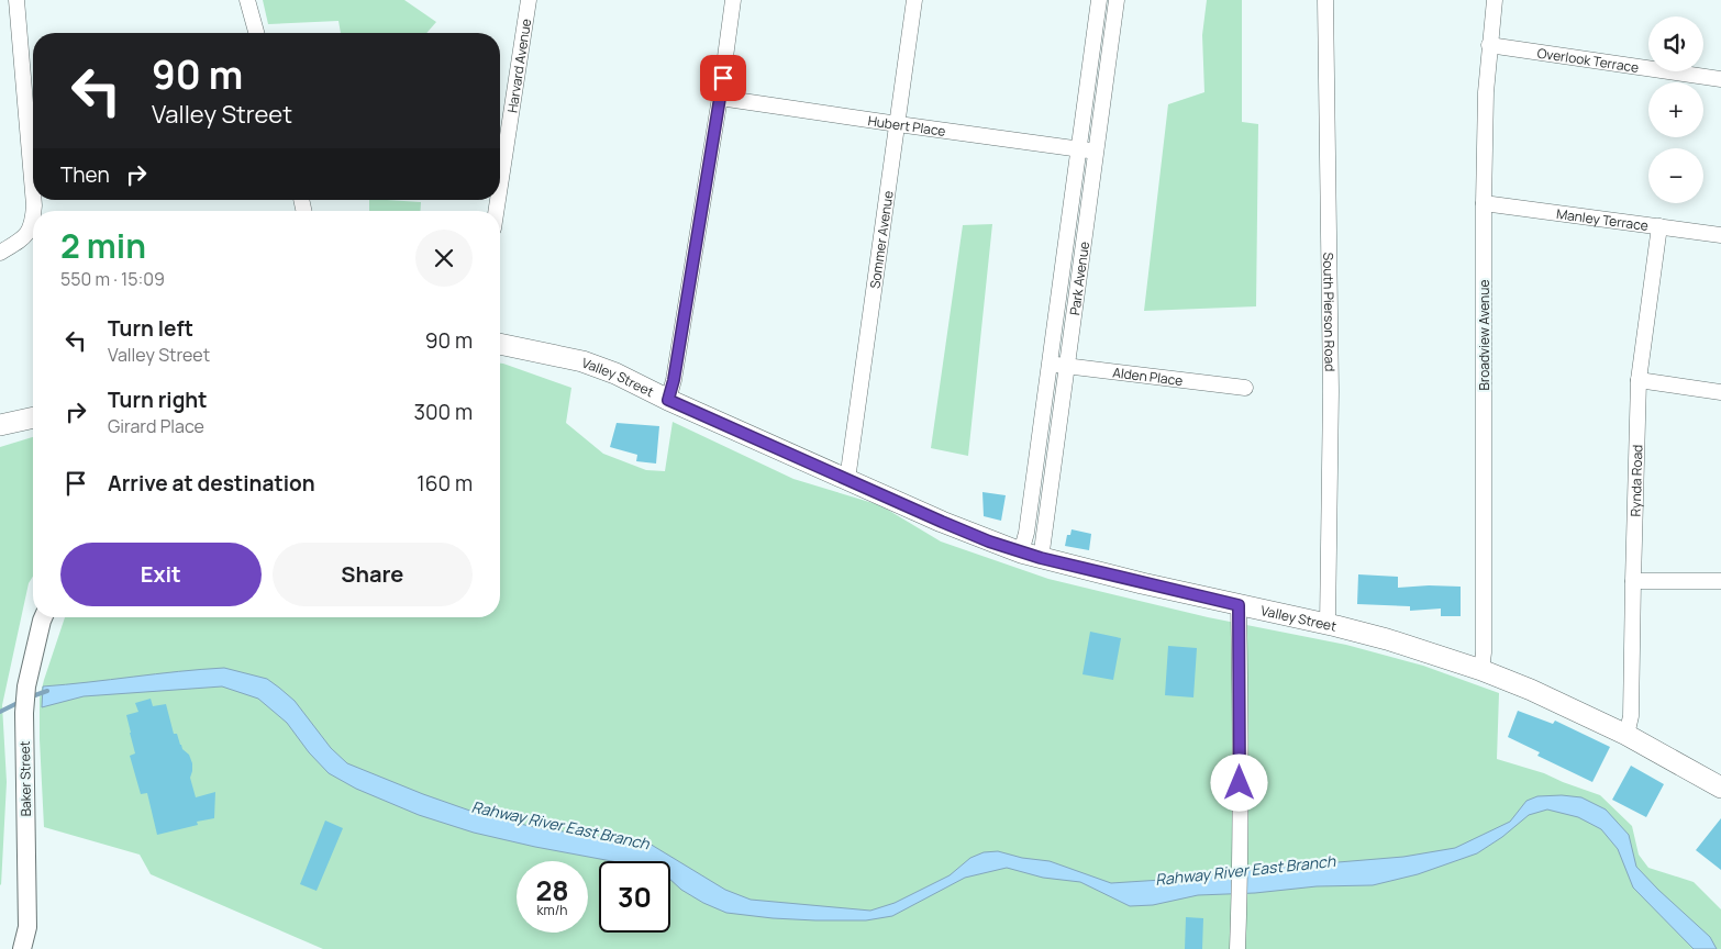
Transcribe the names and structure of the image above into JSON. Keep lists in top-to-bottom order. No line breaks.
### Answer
{"streets":{"main road":["Valley Street"],"street":["Overlook Terrace","Harvard Avenue","Hubert Place","Manley Terrace","Sommer Avenue","Park Avenue","South Pierson Road","Broadview Avenue","Alden Place","Rynda Road","Baker Street"]},"crossings":[["Overlook Terrace","Broadview Avenue"],["Hubert Place","Sommer Avenue"],["Hubert Place","Park Avenue"],["Manley Terrace","Broadview Avenue"],["Manley Terrace","Rynda Road"],["Sommer Avenue","Valley Street"],["Park Avenue","Alden Place"],["Park Avenue","Valley Street"],["South Pierson Road","Valley Street"],["Broadview Avenue","Valley Street"],["Valley Street","Rynda Road"]],"water":["Rahway River East Branch"],"page":{"map_buttons":["+","−"],"turn":["90 m","Valley Street"],"then":"Then","heading":["2 min","550 m · 15:09"],"list":[{"name":"Turn left","note":"Valley Street","value":"90 m"},{"name":"Turn right","note":"Girard Place","value":"300 m"},{"name":"Arrive at destination","value":"160 m"}],"buttons":["Exit","Share"],"speed":"28 km/h","limit":"30"}}
